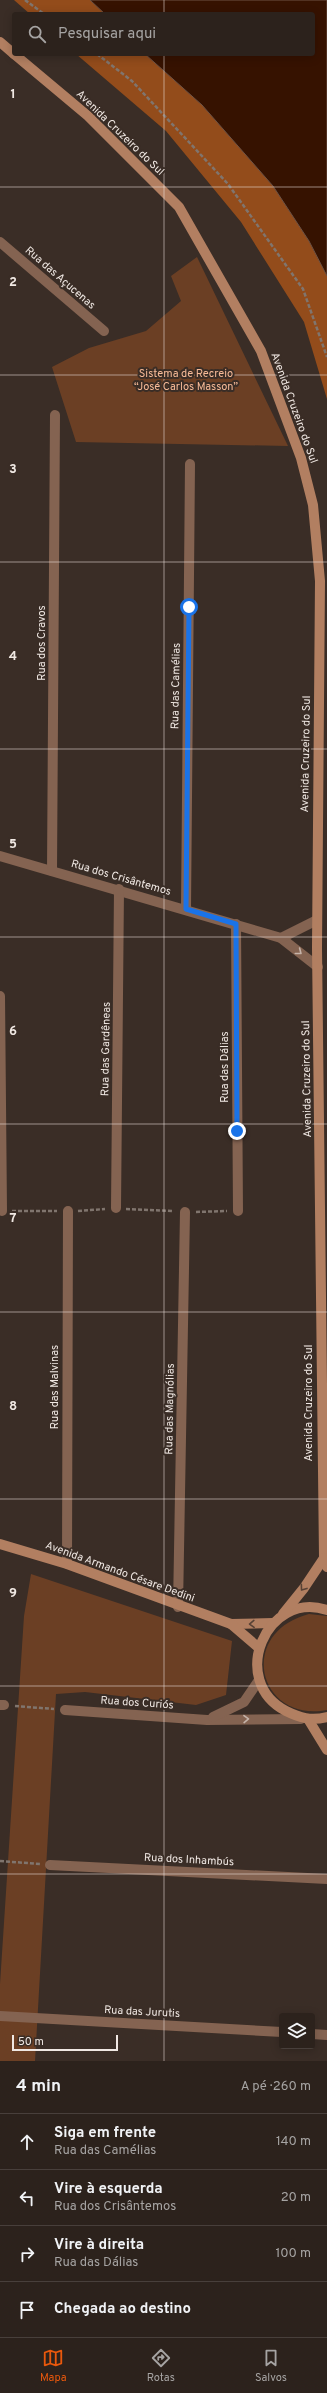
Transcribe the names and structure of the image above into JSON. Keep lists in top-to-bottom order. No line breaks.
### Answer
{"streets":{"street":["Avenida Cruzeiro do Sul","Rua das Açucenas","Rua dos Cravos","Rua das Camélias","Rua dos Crisântemos","Rua das Gardêneas","Rua das Dálias","Rua das Malvinas","Rua das Magnólias","Avenida Armando Césare Dedini","Rua dos Curiós","Rua dos Inhambús","Rua das Jurutis"]},"crossings":[["Avenida Cruzeiro do Sul","Rua dos Crisântemos"],["Avenida Cruzeiro do Sul","Avenida Armando Césare Dedini"],["Rua dos Cravos","Rua dos Crisântemos"],["Rua das Camélias","Rua dos Crisântemos"],["Rua dos Crisântemos","Rua das Gardêneas"],["Rua dos Crisântemos","Rua das Dálias"],["Rua das Malvinas","Avenida Armando Césare Dedini"],["Rua das Magnólias","Avenida Armando Césare Dedini"]],"parks":["Sistema de Recreio “José Carlos Masson”"],"scale_bar":"50 m","page":{"search":"Pesquisar aqui","scale":"50 m","heading":["4 min","A pé · 260 m"],"list":[["Siga em frente","Rua das Camélias","140 m"],["Vire à esquerda","Rua dos Crisântemos","20 m"],["Vire à direita","Rua das Dálias","100 m"],"Chegada ao destino"],"nav":["Mapa","Rotas","Salvos"]},"grid":{"rows":["1","2","3","4","5","6","7","8","9"]}}
